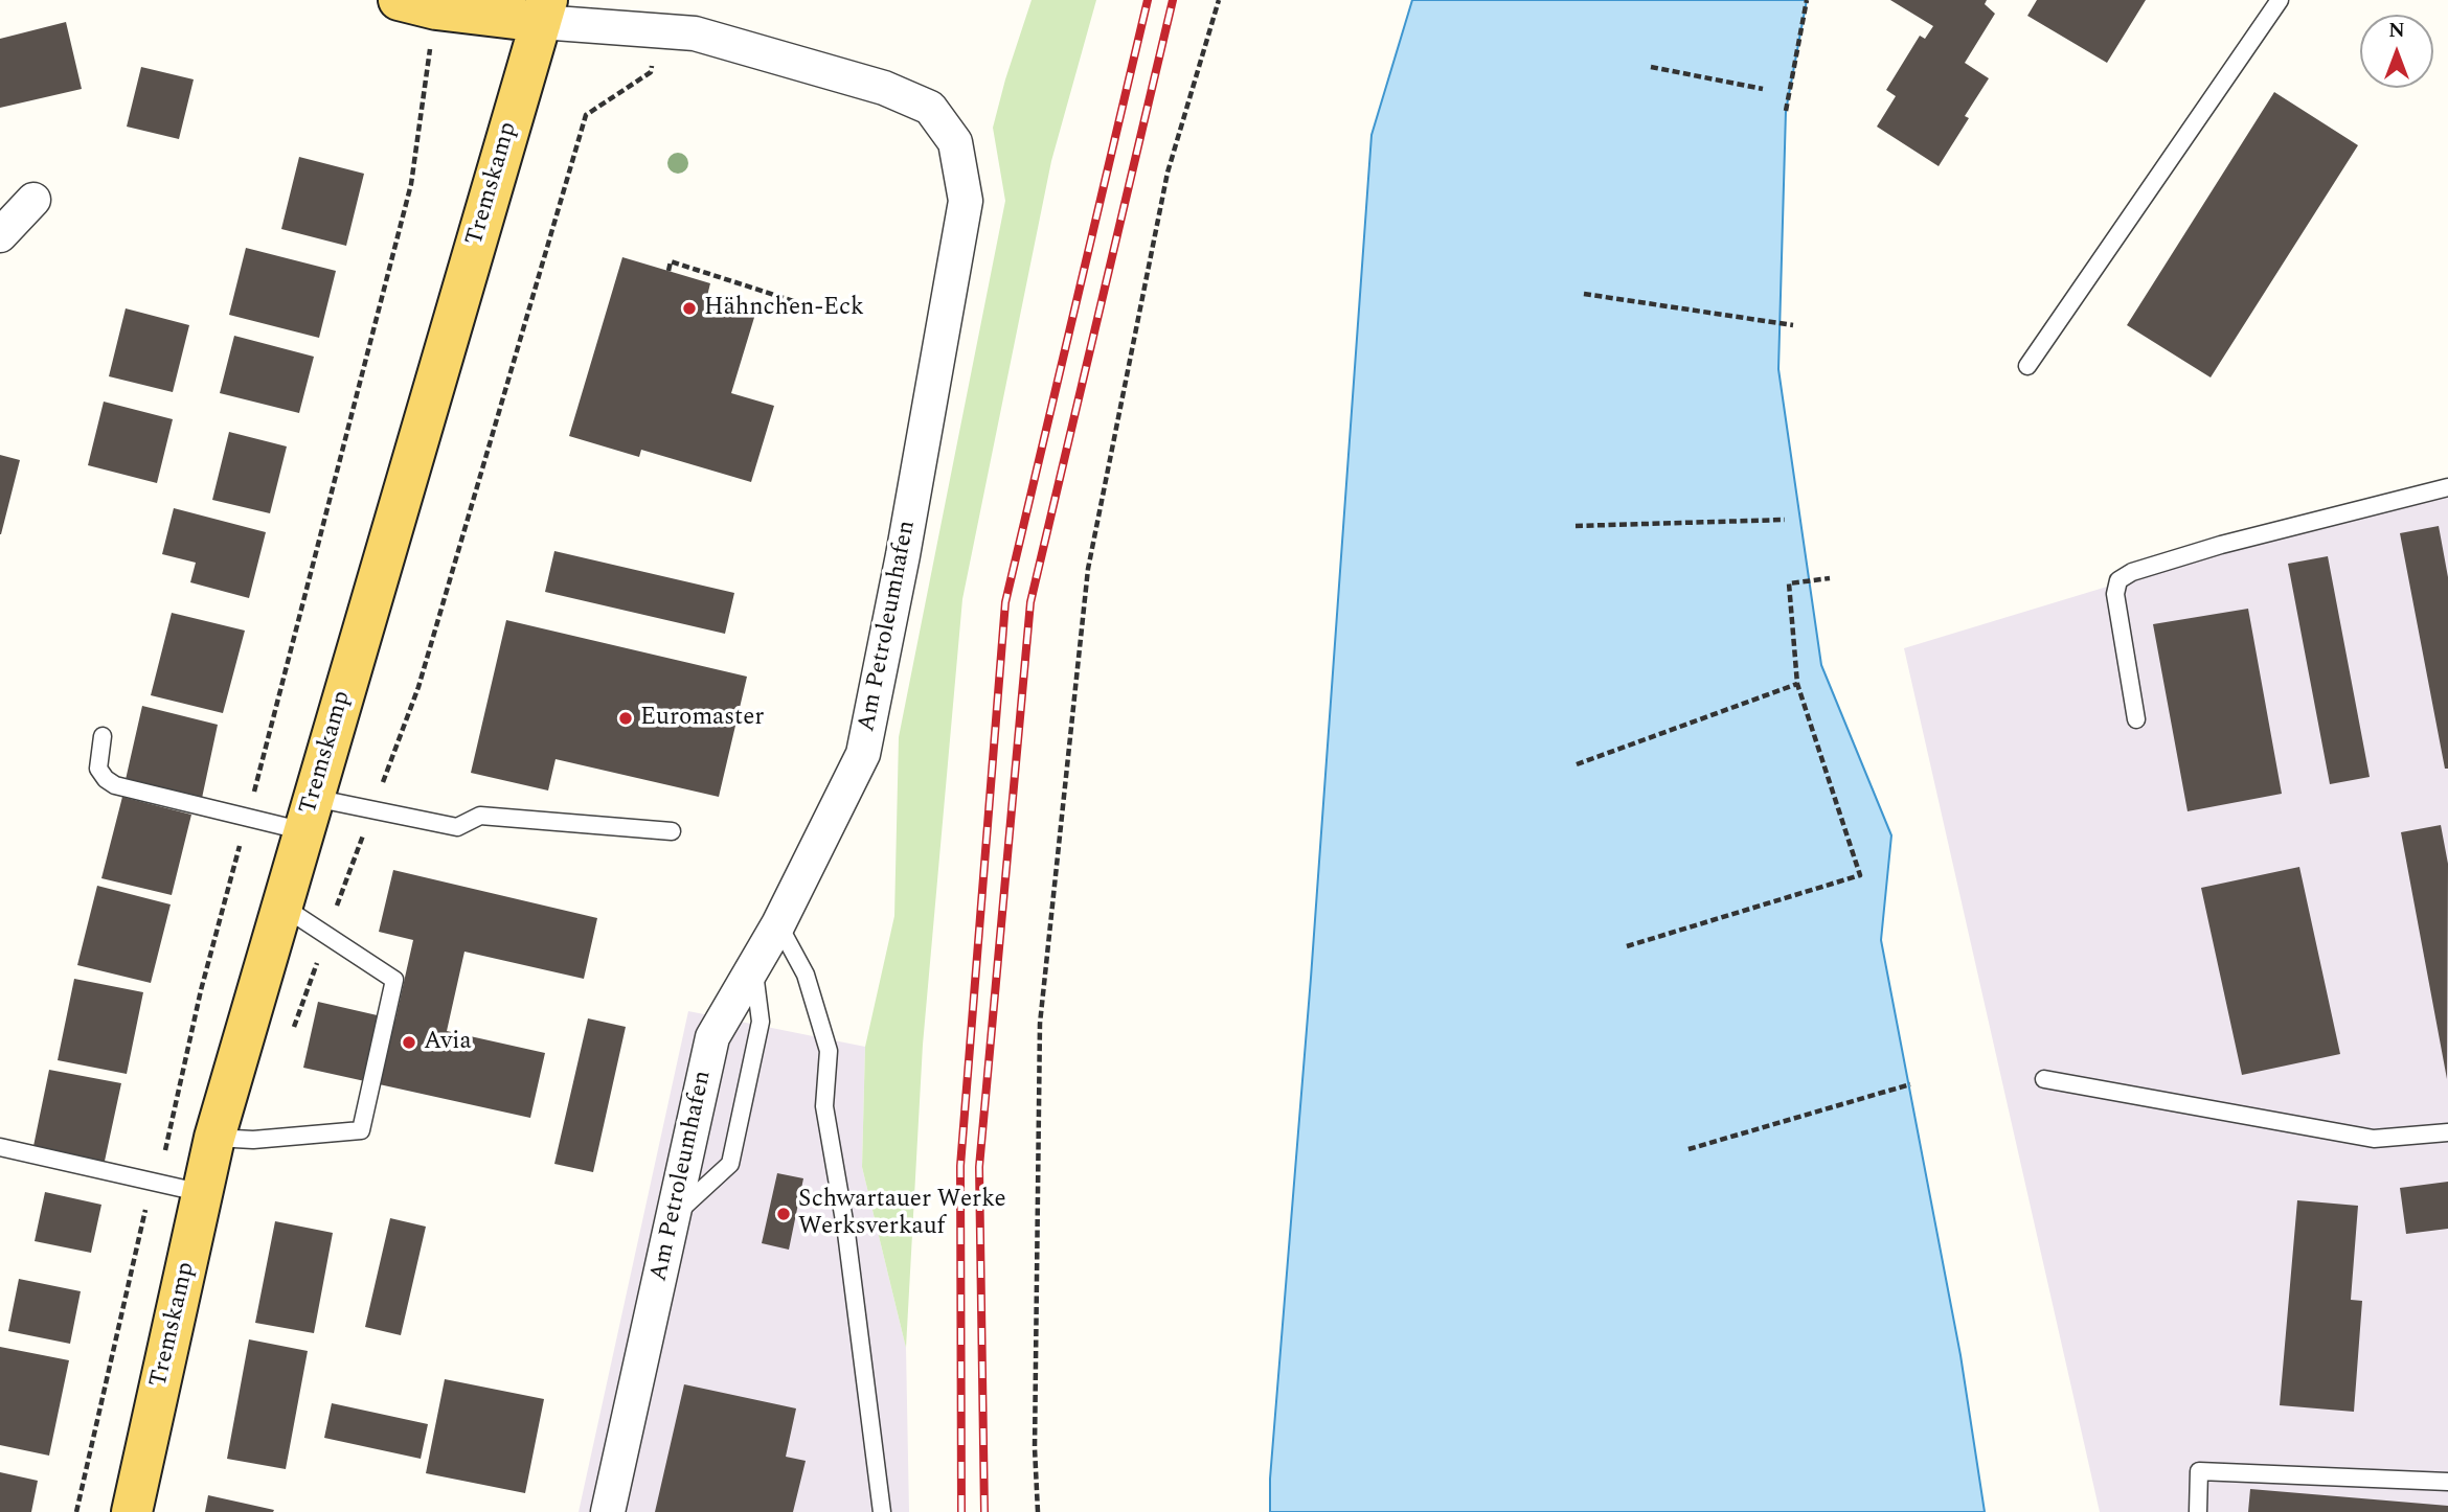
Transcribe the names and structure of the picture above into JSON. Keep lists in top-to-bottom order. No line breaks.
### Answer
{"streets":{"main road":["Tremskamp"],"street":["Am Petroleumhafen"]},"crossings":[["Tremskamp","Am Petroleumhafen"]],"places":["Hähnchen-Eck","Euromaster","Avia","Schwartauer Werke Werksverkauf"],"north":"top"}
